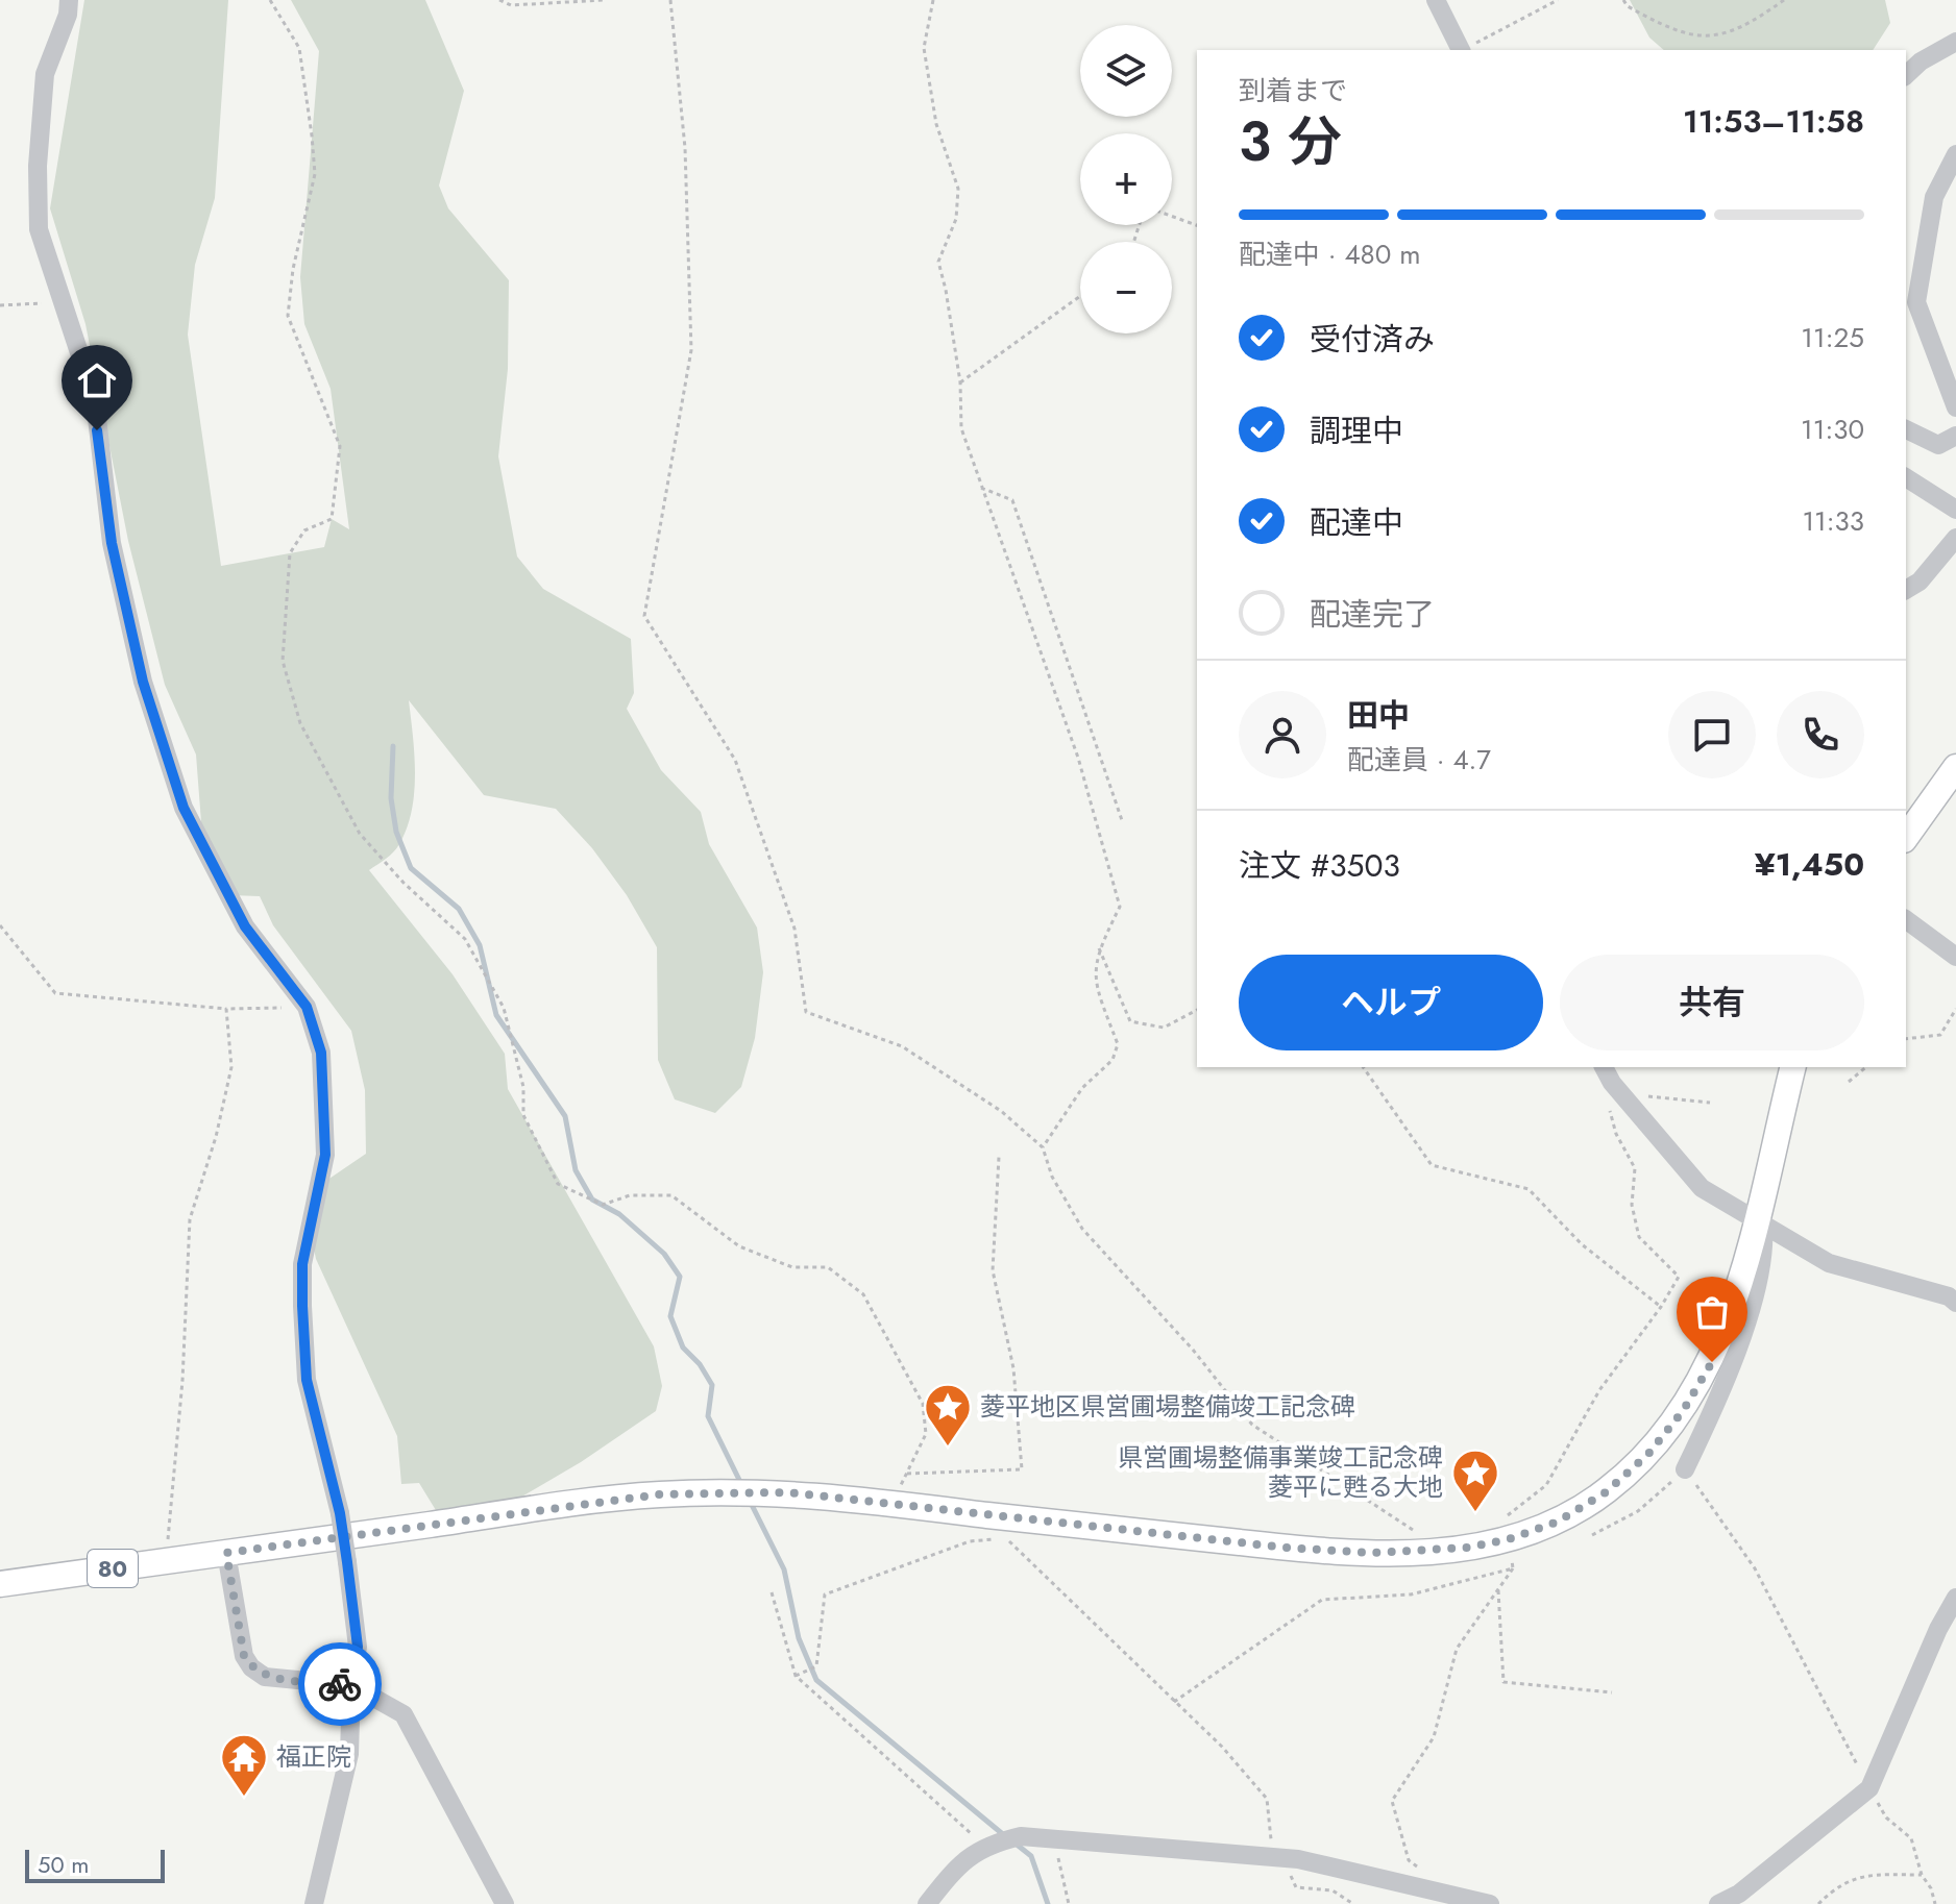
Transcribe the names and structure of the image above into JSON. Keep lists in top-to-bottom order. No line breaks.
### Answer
{"streets":{"main road":["80"]},"places":{"place":["菱平地区県営圃場整備竣工記念碑","県営圃場整備事業竣工記念碑 菱平に甦る大地"],"temple":["福正院"]},"scale_bar":"50 m","page":{"map_buttons":["+","−"],"heading":["3 分","到着まで","11:53–11:58"],"panel":["田中","配達員 · 4.7","注文 #3503","¥1,450"],"bar":"配達中 · 480 m","list":[["受付済み","11:25"],["調理中","11:30"],["配達中","11:33"],"配達完了"],"buttons":["ヘルプ","共有"],"scale":"50 m"}}
